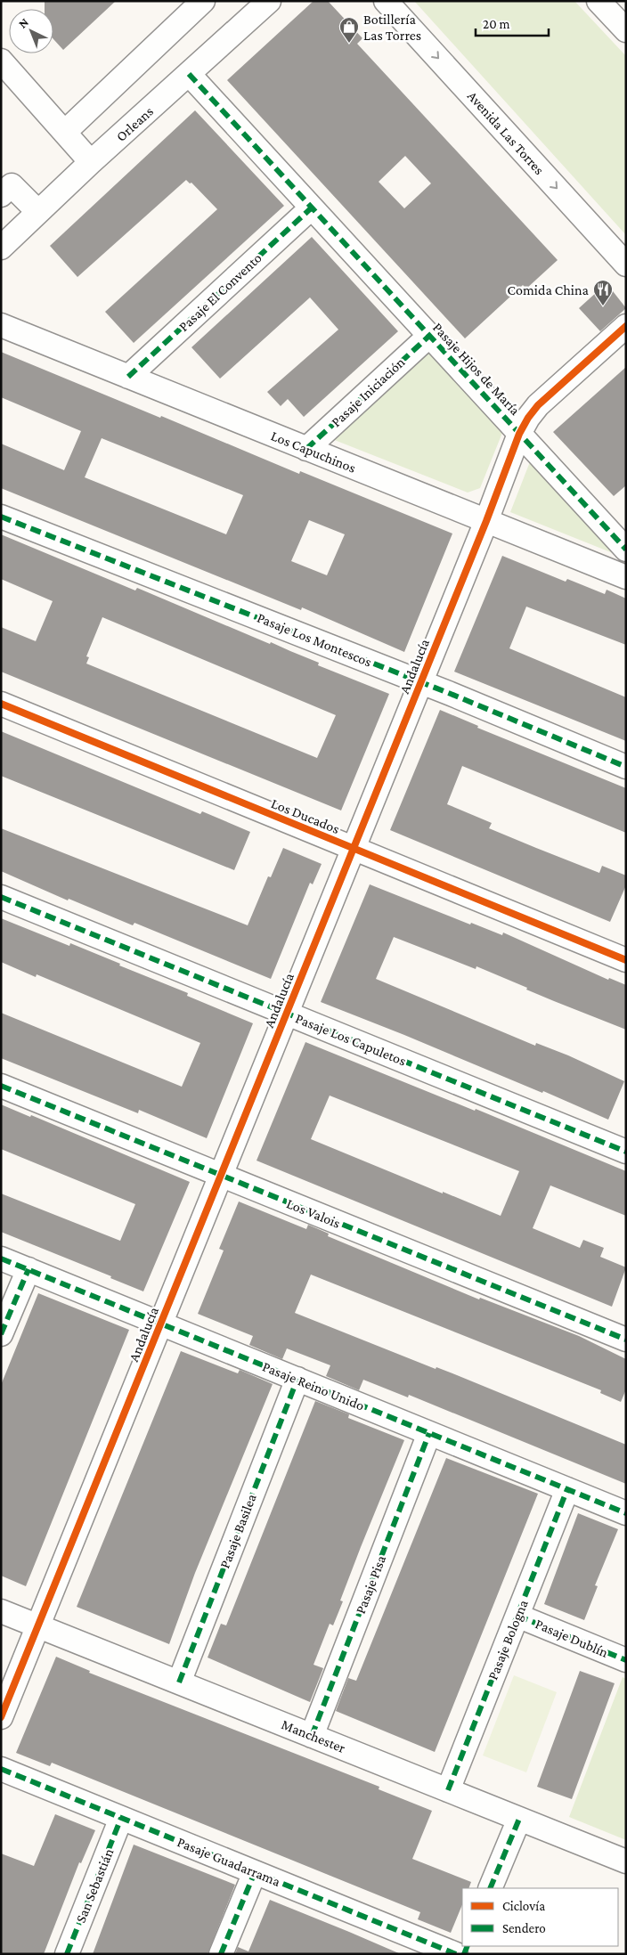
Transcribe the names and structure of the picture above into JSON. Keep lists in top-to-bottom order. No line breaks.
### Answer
{"streets":{"street":["Orleans","Avenida Las Torres","Pasaje El Convento","Pasaje Hijos de María","Pasaje Iniciación","Los Capuchinos","Pasaje Los Montescos","Andalucía","Los Ducados","Pasaje Los Capuletos","Los Valois","Pasaje Reino Unido","Pasaje Basilea","Pasaje Pisa","Pasaje Dublín","Pasaje Bologna","Manchester","Pasaje Guadarrama","San Sebastián"]},"crossings":[["Orleans","Pasaje Hijos de María"],["Pasaje El Convento","Pasaje Hijos de María"],["Pasaje El Convento","Los Capuchinos"],["Pasaje Hijos de María","Pasaje Iniciación"],["Pasaje Hijos de María","Andalucía"],["Pasaje Iniciación","Los Capuchinos"],["Los Capuchinos","Andalucía"],["Pasaje Los Montescos","Andalucía"],["Andalucía","Los Ducados"],["Andalucía","Pasaje Los Capuletos"],["Andalucía","Los Valois"],["Andalucía","Pasaje Reino Unido"],["Andalucía","Manchester"],["Pasaje Reino Unido","Pasaje Basilea"],["Pasaje Reino Unido","Pasaje Pisa"],["Pasaje Reino Unido","Pasaje Bologna"],["Pasaje Basilea","Manchester"],["Pasaje Pisa","Manchester"],["Pasaje Dublín","Pasaje Bologna"],["Pasaje Bologna","Manchester"],["Pasaje Guadarrama","San Sebastián"]],"one_way":["Avenida Las Torres"],"places":{"shop":["Botillería Las Torres"],"restaurant":["Comida China"]},"legend":["Ciclovía","Sendero"],"scale_bar":"20 m","north":"top left"}
